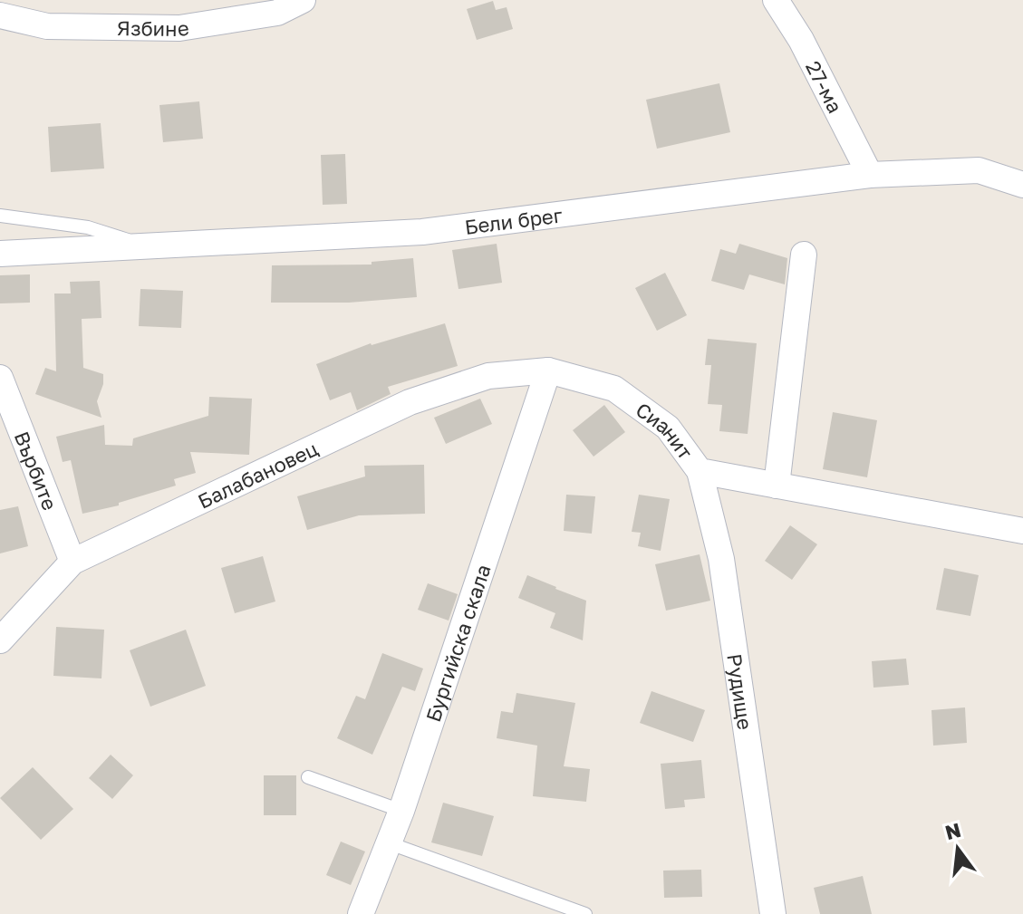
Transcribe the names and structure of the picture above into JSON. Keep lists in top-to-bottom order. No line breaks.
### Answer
{"streets":{"street":["Язбине","27-ма","Бели брег","Сианит","Върбите","Балабановец","Бургийска скала","Рудище"]},"crossings":[["27-ма","Бели брег"],["Сианит","Балабановец"],["Сианит","Бургийска скала"],["Сианит","Рудище"],["Върбите","Балабановец"],["Балабановец","Бургийска скала"]],"north":"top"}
